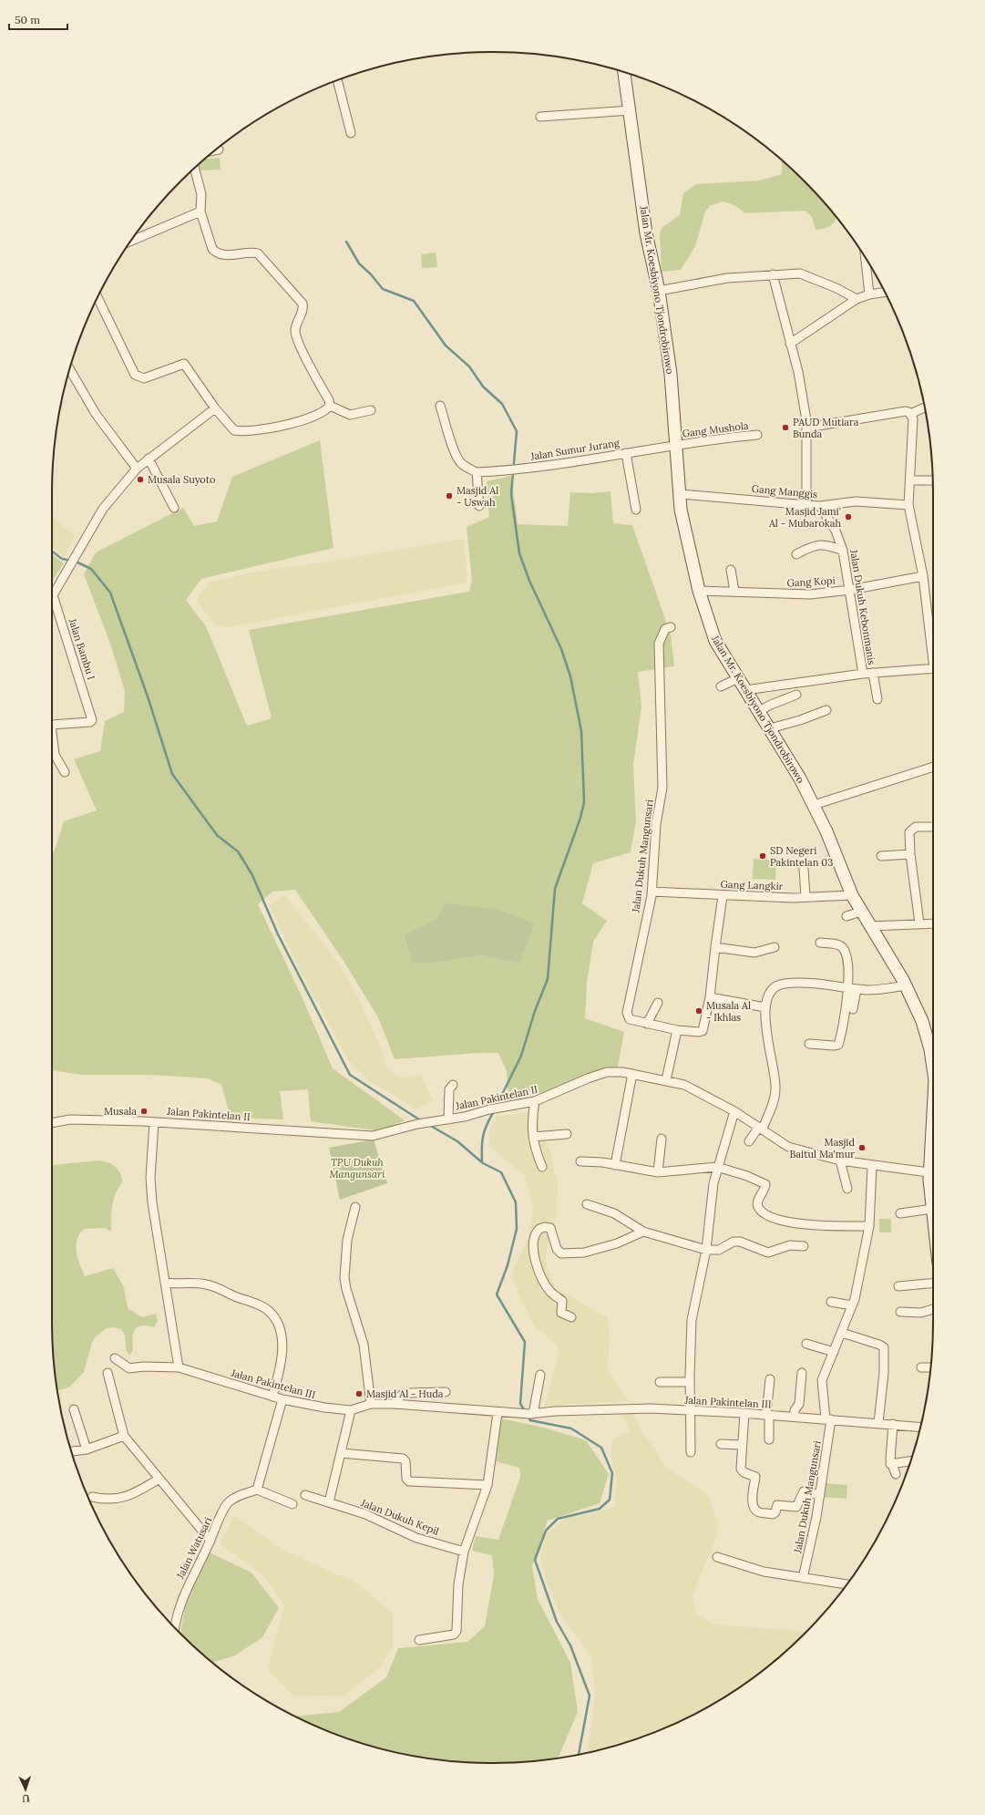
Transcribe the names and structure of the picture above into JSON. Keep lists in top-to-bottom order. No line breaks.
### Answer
{"streets":{"main road":["Jalan Mr. Koesbiyono Tjondrobirowo"],"street":["Gang Mushola","Jalan Sumur Jurang","Gang Manggis","Gang Kopi","Jalan Dukuh Kebonmanis","Jalan Bambu I","Jalan Dukuh Mangunsari","Gang Langkir","Jalan Pakintelan II","Jalan Pakintelan III","Jalan Dukuh Kepil","Jalan Watusari"]},"crossings":[["Jalan Mr. Koesbiyono Tjondrobirowo","Gang Mushola"],["Jalan Mr. Koesbiyono Tjondrobirowo","Jalan Sumur Jurang"],["Jalan Mr. Koesbiyono Tjondrobirowo","Gang Manggis"],["Jalan Mr. Koesbiyono Tjondrobirowo","Gang Kopi"],["Jalan Mr. Koesbiyono Tjondrobirowo","Gang Langkir"],["Jalan Mr. Koesbiyono Tjondrobirowo","Jalan Pakintelan II"],["Gang Mushola","Jalan Sumur Jurang"],["Gang Manggis","Jalan Dukuh Kebonmanis"],["Gang Kopi","Jalan Dukuh Kebonmanis"],["Jalan Dukuh Mangunsari","Gang Langkir"],["Jalan Dukuh Mangunsari","Jalan Pakintelan II"],["Jalan Dukuh Mangunsari","Jalan Pakintelan III"]],"parks":["TPU Dukuh Mangunsari"],"places":["PAUD Mutiara Bunda","Musala Suyoto","Masjid Al - Uswah","Masjid Jami' Al - Mubarokah","SD Negeri Pakintelan 03","Musala Al - Ikhlas","Musala","Masjid Baitul Ma'mur","Masjid Al - Huda"],"scale_bar":"50 m","north":"bottom"}
